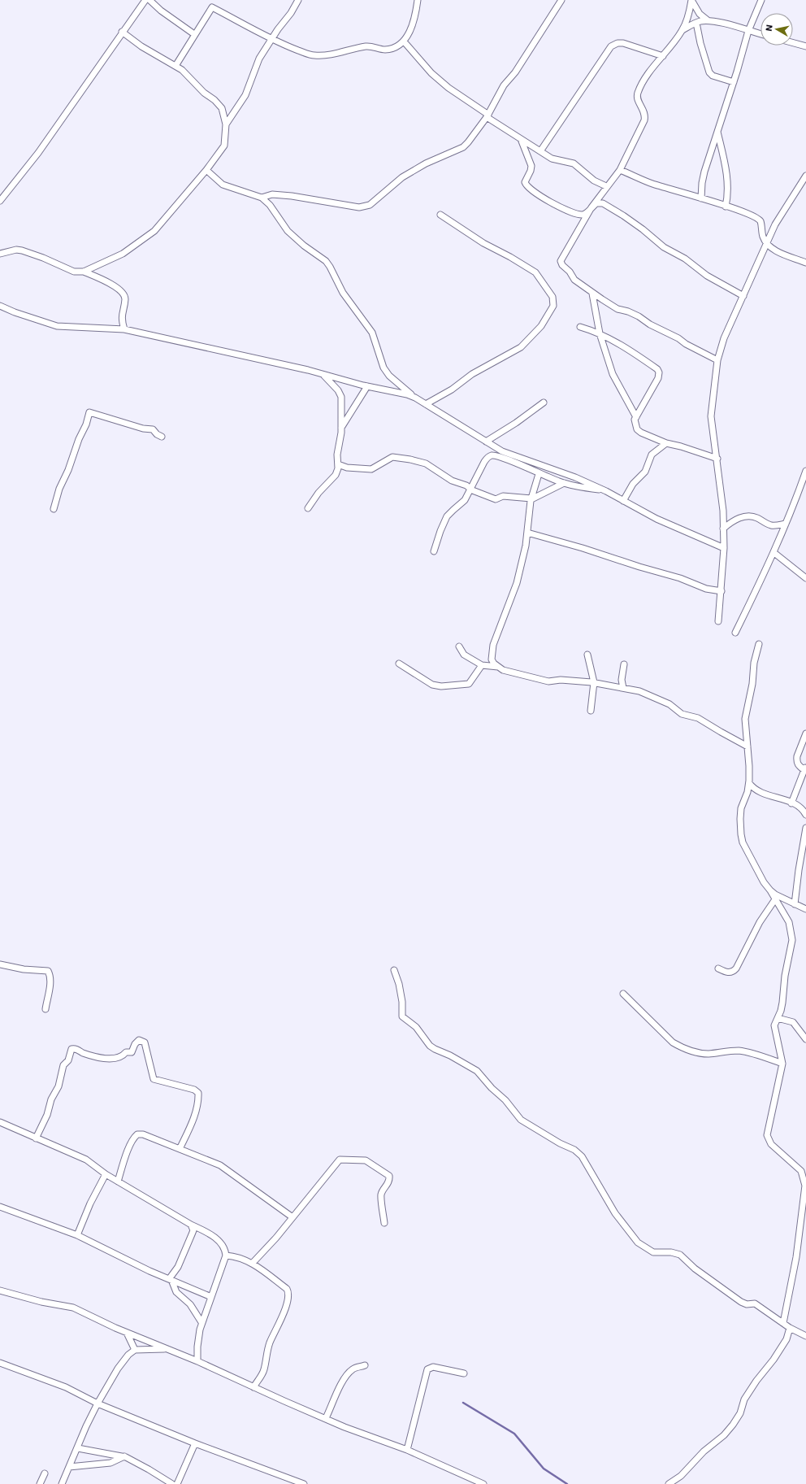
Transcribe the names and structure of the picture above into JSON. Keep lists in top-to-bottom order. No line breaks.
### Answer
{"north":"left"}
